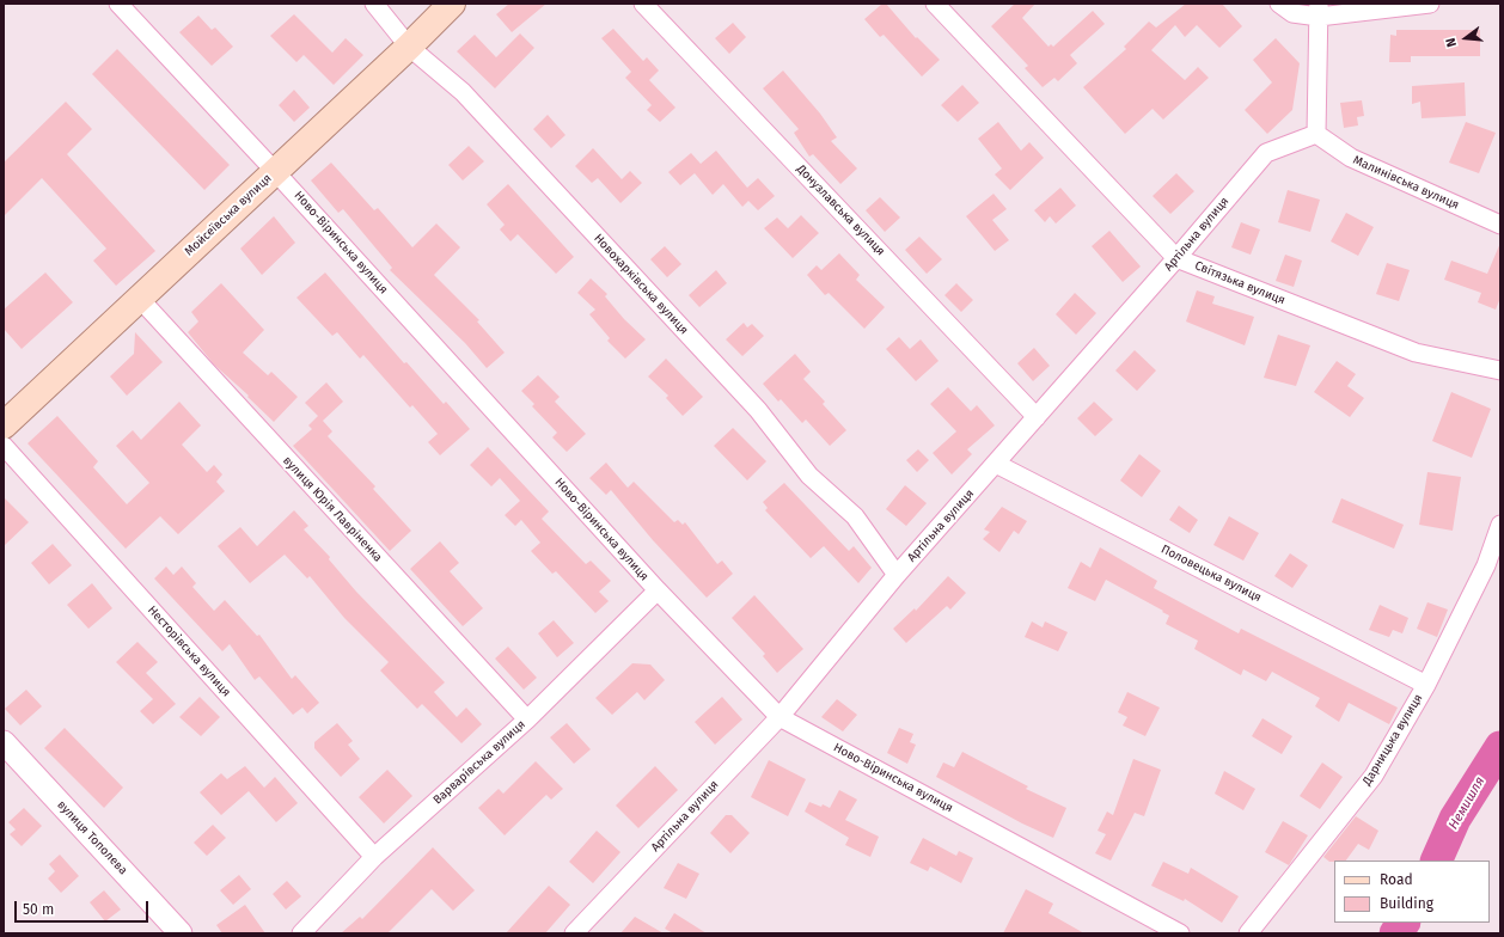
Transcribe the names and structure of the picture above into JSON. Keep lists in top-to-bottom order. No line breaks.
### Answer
{"streets":{"main road":["Мойсеївська вулиця"],"street":["Малинівська вулиця","Донузлавська вулиця","Артільна вулиця","Ново-Віринська вулиця","Світязька вулиця","Новохарківська вулиця","вулиця Юрія Лавріненка","Половецька вулиця","Несторівська вулиця","Дарницька вулиця","Варварівська вулиця","вулиця Тополева"]},"crossings":[["Малинівська вулиця","Артільна вулиця"],["Донузлавська вулиця","Артільна вулиця"],["Мойсеївська вулиця","Ново-Віринська вулиця"],["Мойсеївська вулиця","Новохарківська вулиця"],["Мойсеївська вулиця","вулиця Юрія Лавріненка"],["Артільна вулиця","Ново-Віринська вулиця"],["Артільна вулиця","Світязька вулиця"],["Артільна вулиця","Новохарківська вулиця"],["Артільна вулиця","Половецька вулиця"],["Ново-Віринська вулиця","Варварівська вулиця"],["вулиця Юрія Лавріненка","Варварівська вулиця"],["Половецька вулиця","Дарницька вулиця"],["Несторівська вулиця","Варварівська вулиця"]],"water":["Немишля"],"legend":["Road","Building"],"scale_bar":"50 m","north":"left"}
